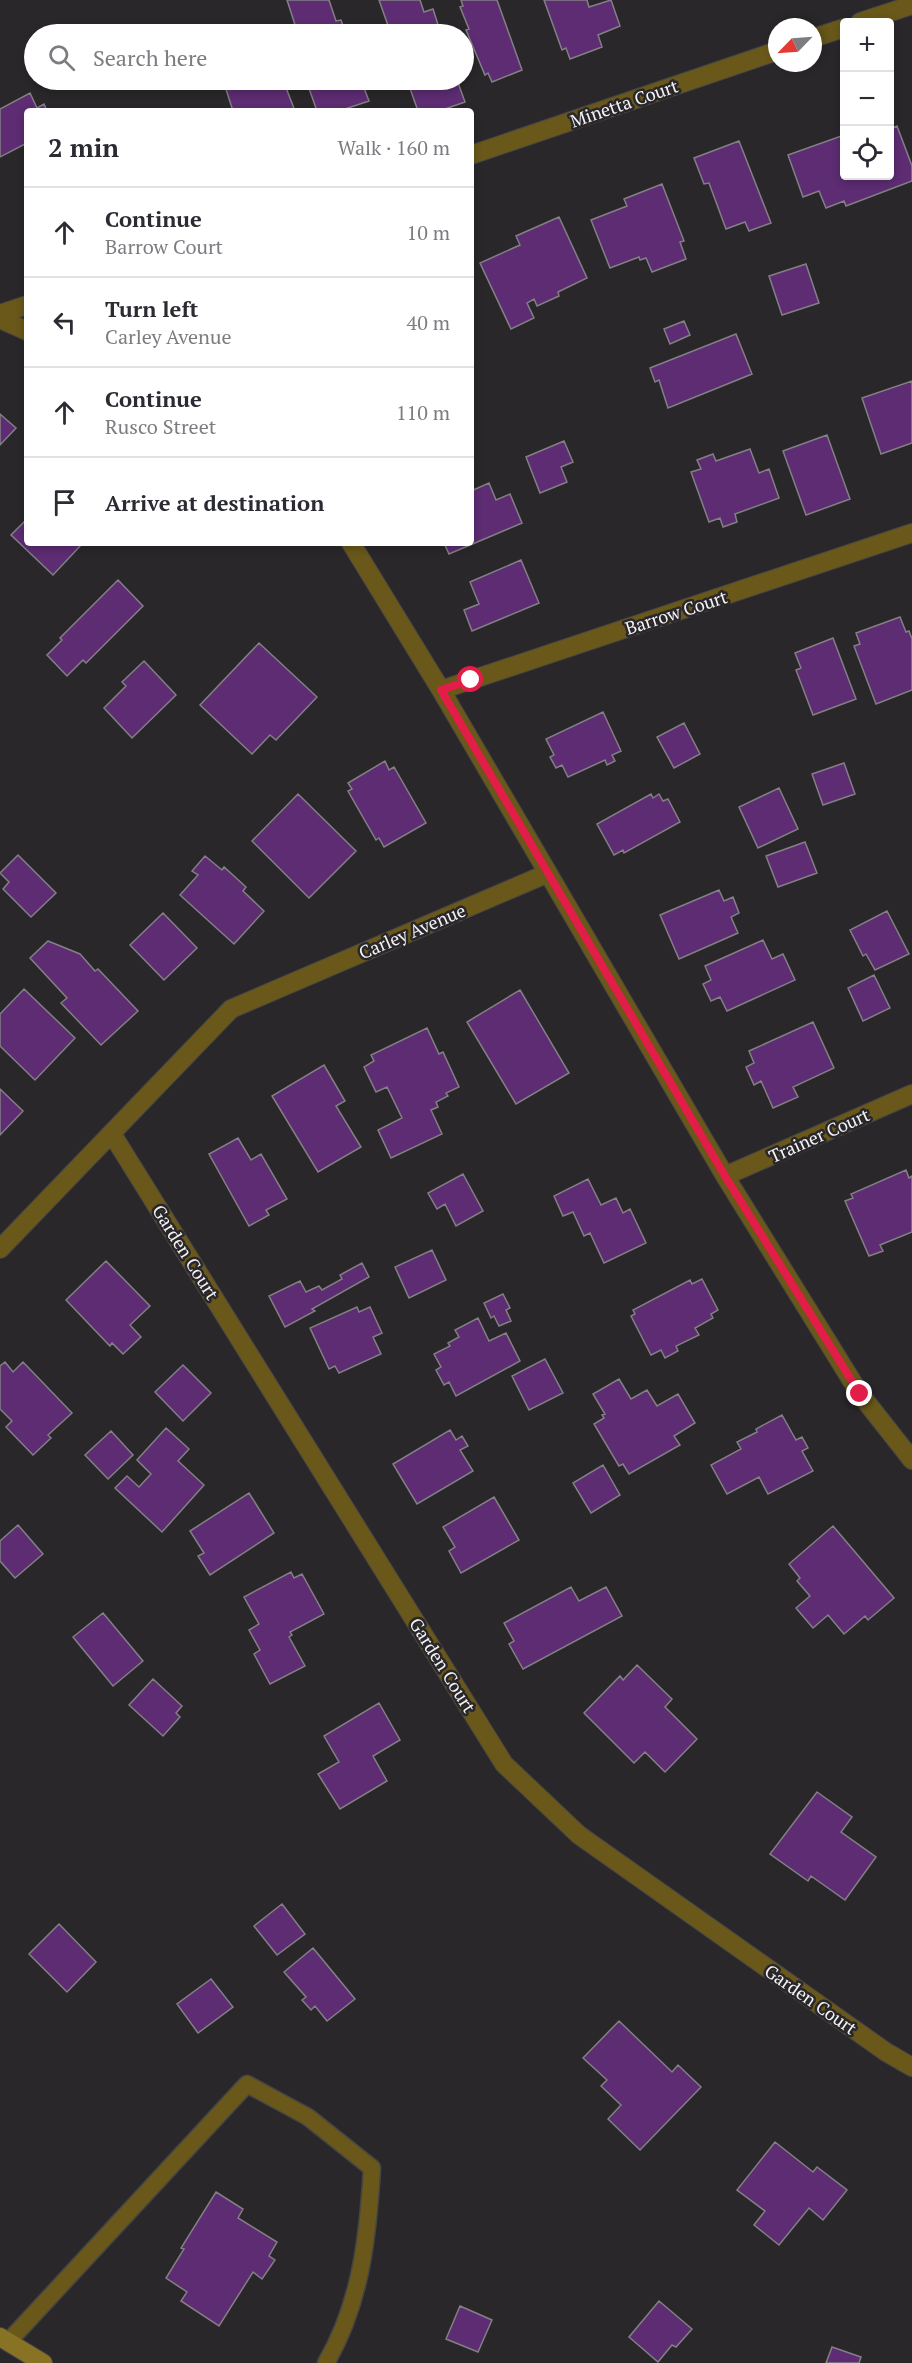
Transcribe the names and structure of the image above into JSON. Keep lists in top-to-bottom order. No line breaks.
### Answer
{"streets":{"street":["Minetta Court","Barrow Court","Carley Avenue","Trainer Court","Garden Court"]},"crossings":[["Carley Avenue","Garden Court"]],"north":"bottom left","page":{"map_buttons":["+","−"],"search":"Search here","heading":["2 min","Walk · 160 m"],"list":[["Continue","Barrow Court","10 m"],["Turn left","Carley Avenue","40 m"],["Continue","Rusco Street","110 m"],"Arrive at destination"]}}
